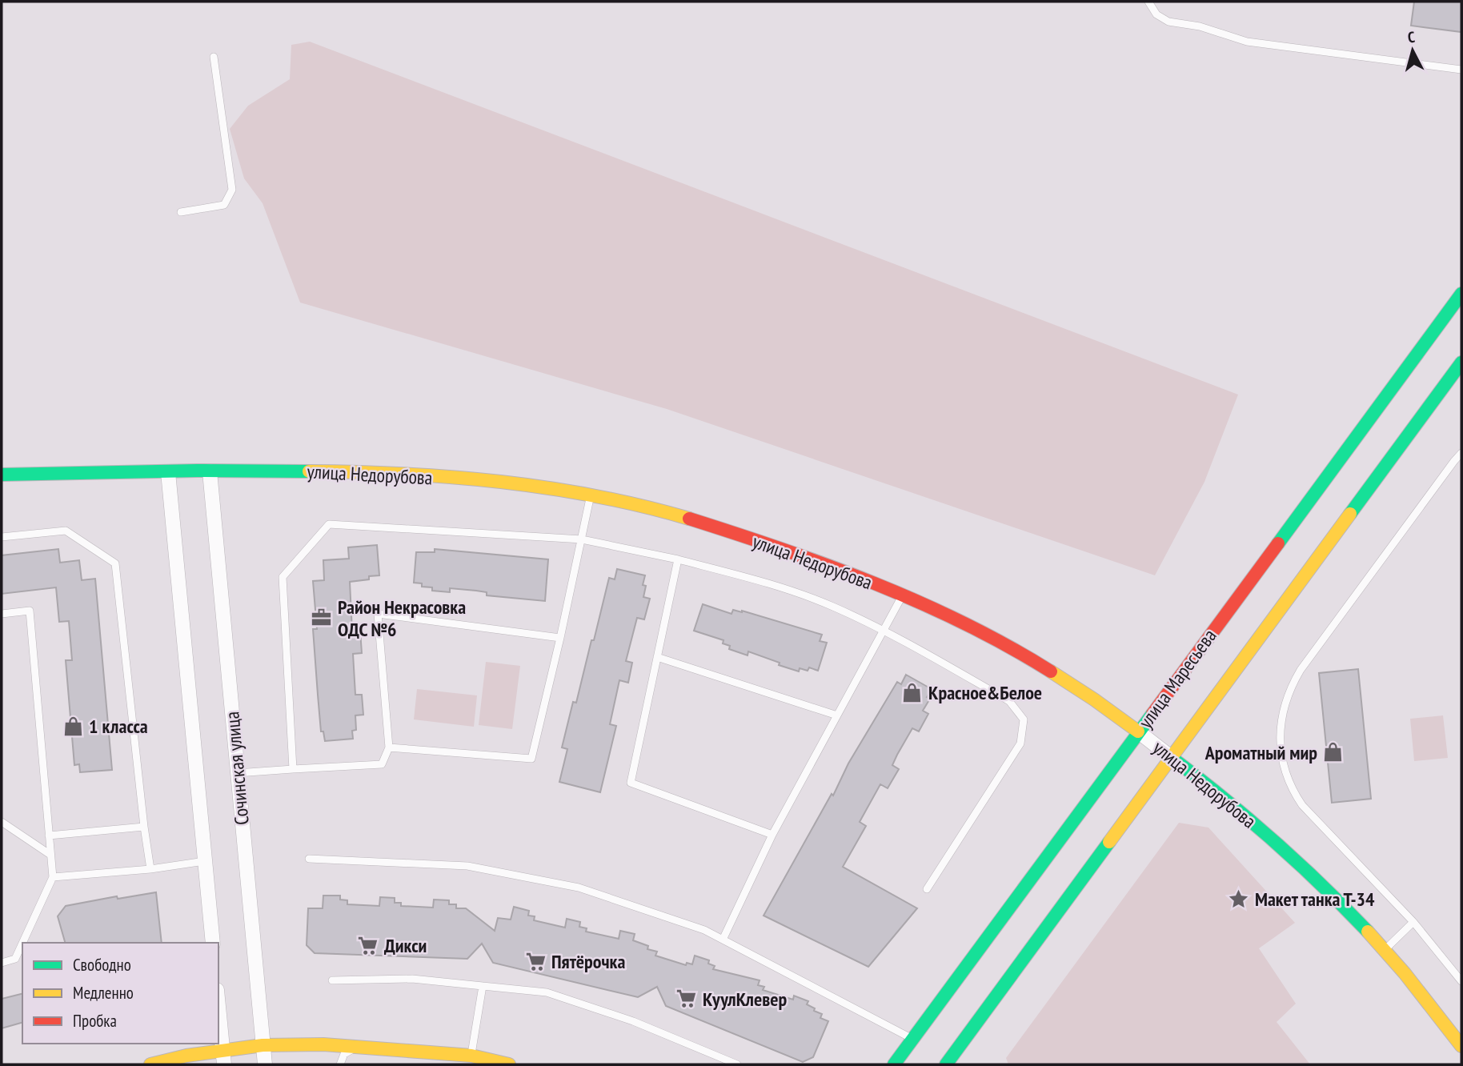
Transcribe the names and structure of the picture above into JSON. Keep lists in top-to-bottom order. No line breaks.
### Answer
{"streets":{"street":["улица Недорубова","улица Маресьева","Сочинская улица"]},"crossings":[["улица Недорубова","улица Маресьева"],["улица Недорубова","Сочинская улица"]],"places":{"office":["Район Некрасовка ОДС №6"],"shop":["Красное&Белое","1 класса","Ароматный мир"],"place":["Макет танка Т-34"],"supermarket":["Дикси","Пятёрочка","КуулКлевер"]},"legend":["Свободно","Медленно","Пробка"],"north":"top"}
